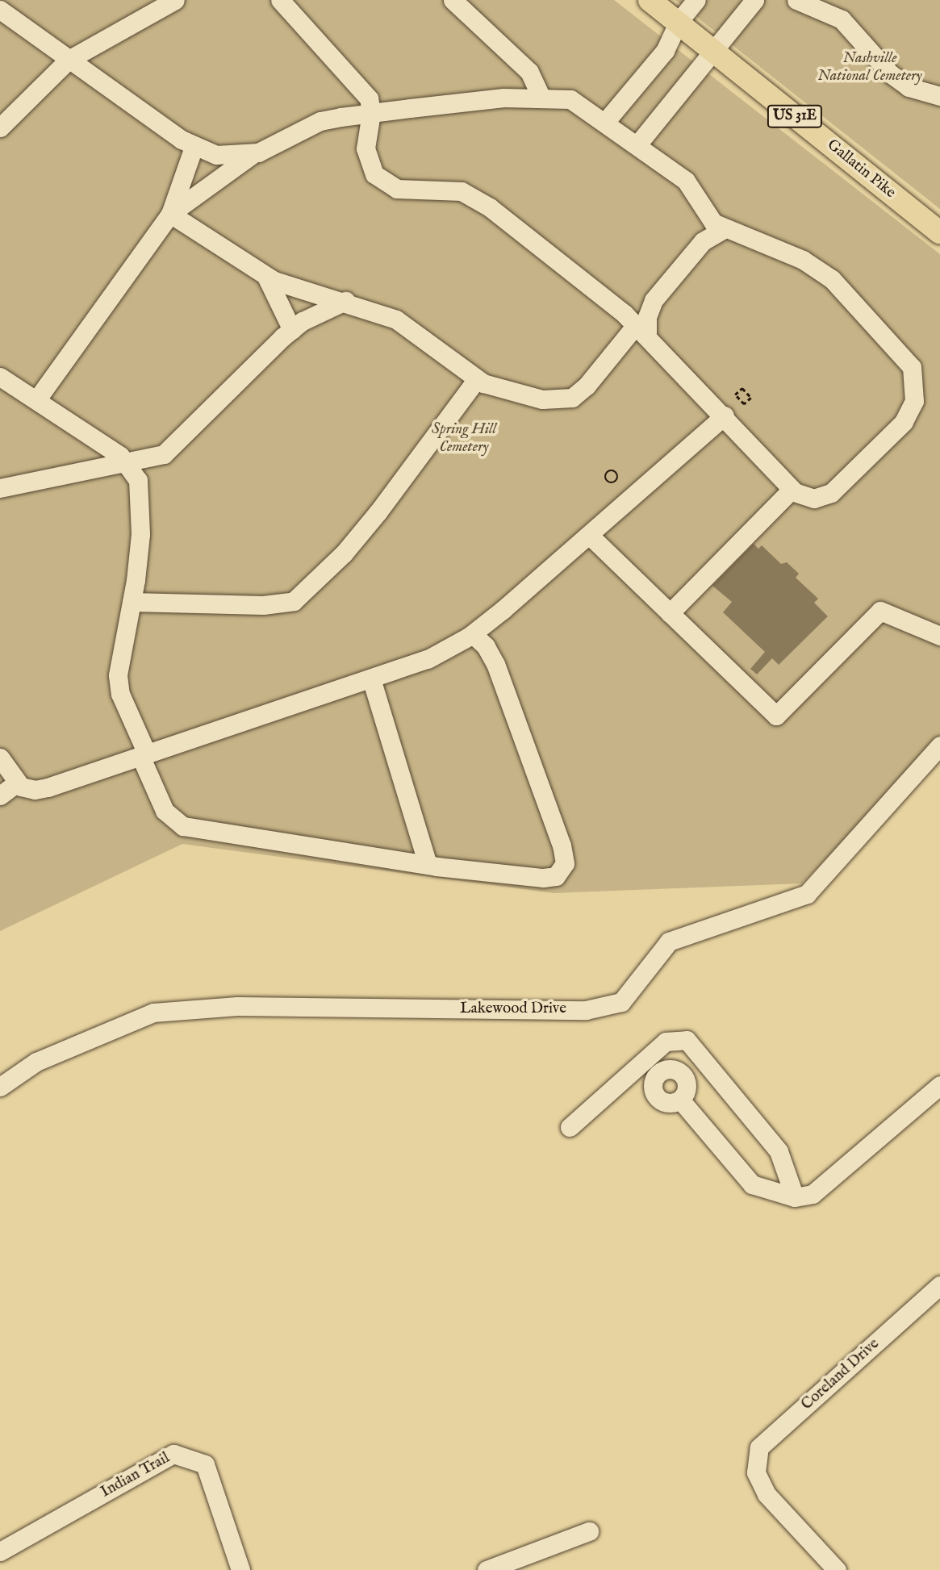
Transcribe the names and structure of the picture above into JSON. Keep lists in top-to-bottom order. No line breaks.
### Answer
{"streets":{"main road":["US 31E","Gallatin Pike"],"street":["Lakewood Drive","Coreland Drive","Indian Trail"]},"parks":["Nashville National Cemetery","Spring Hill Cemetery"]}
